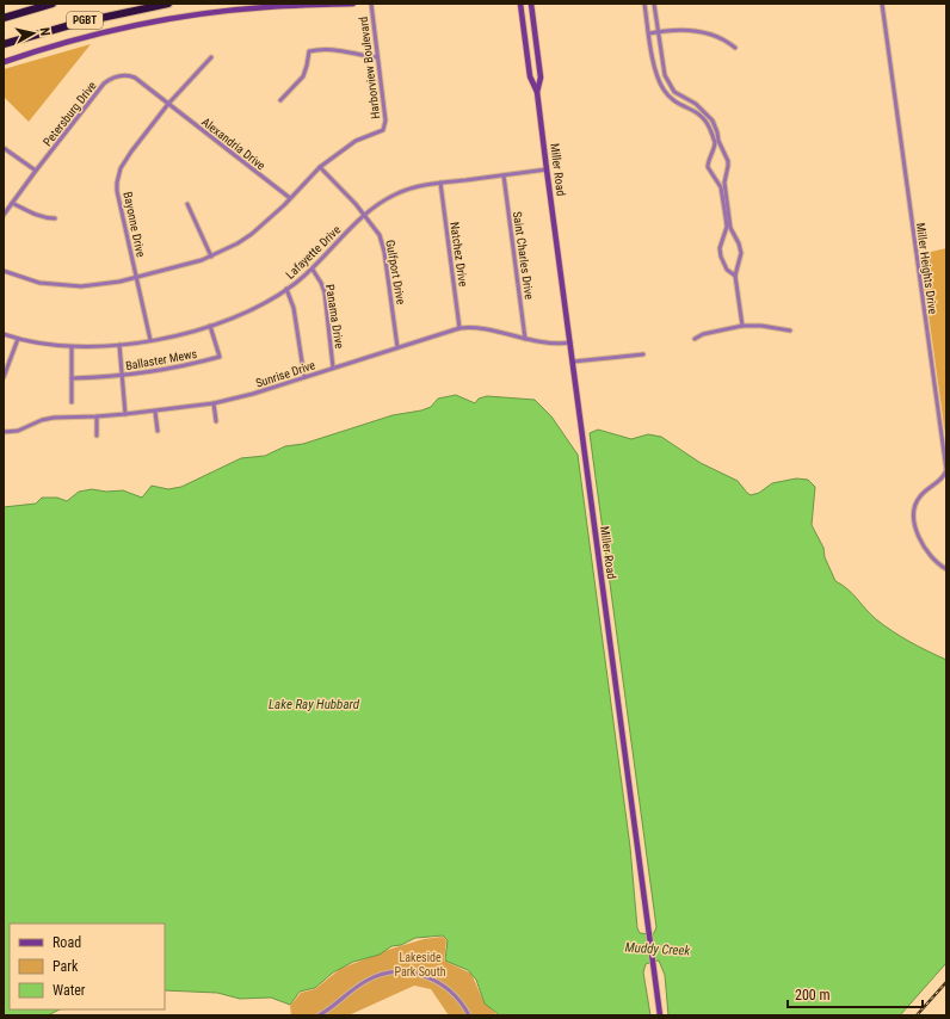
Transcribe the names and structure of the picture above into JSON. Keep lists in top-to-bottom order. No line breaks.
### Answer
{"streets":{"highway":["PGBT"],"main road":["Miller Road"],"street":["Harborview Boulevard","Petersburg Drive","Alexandria Drive","Bayonne Drive","Lafayette Drive","Natchez Drive","Saint Charles Drive","Miller Heights Drive","Gulfport Drive","Panama Drive","Ballaster Mews","Sunrise Drive"]},"crossings":[["Harborview Boulevard","Alexandria Drive"],["Harborview Boulevard","Bayonne Drive"],["Harborview Boulevard","Gulfport Drive"],["Petersburg Drive","Alexandria Drive"],["Petersburg Drive","Bayonne Drive"],["Alexandria Drive","Bayonne Drive"],["Miller Road","Lafayette Drive"],["Miller Road","Sunrise Drive"],["Bayonne Drive","Lafayette Drive"],["Lafayette Drive","Natchez Drive"],["Lafayette Drive","Saint Charles Drive"],["Lafayette Drive","Gulfport Drive"],["Lafayette Drive","Panama Drive"],["Lafayette Drive","Ballaster Mews"],["Natchez Drive","Sunrise Drive"],["Saint Charles Drive","Sunrise Drive"],["Gulfport Drive","Sunrise Drive"],["Panama Drive","Sunrise Drive"]],"water":["Lake Ray Hubbard","Muddy Creek"],"parks":["Lakeside Park South"],"legend":["Road","Park","Water"],"scale_bar":"200 m","north":"right"}
